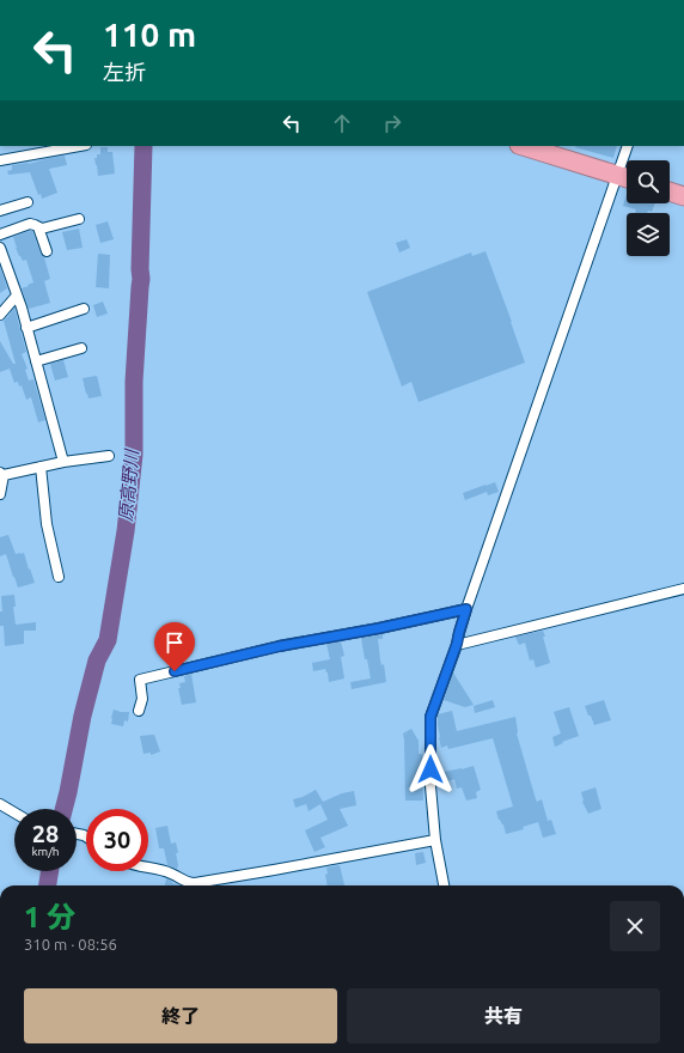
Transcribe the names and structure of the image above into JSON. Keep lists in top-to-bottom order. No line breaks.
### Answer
{"water":["原高野川"],"page":{"turn":["110 m","左折"],"speed":"28 km/h","limit":"30","heading":["1 分","310 m · 08:56"],"buttons":["終了","共有"]}}
